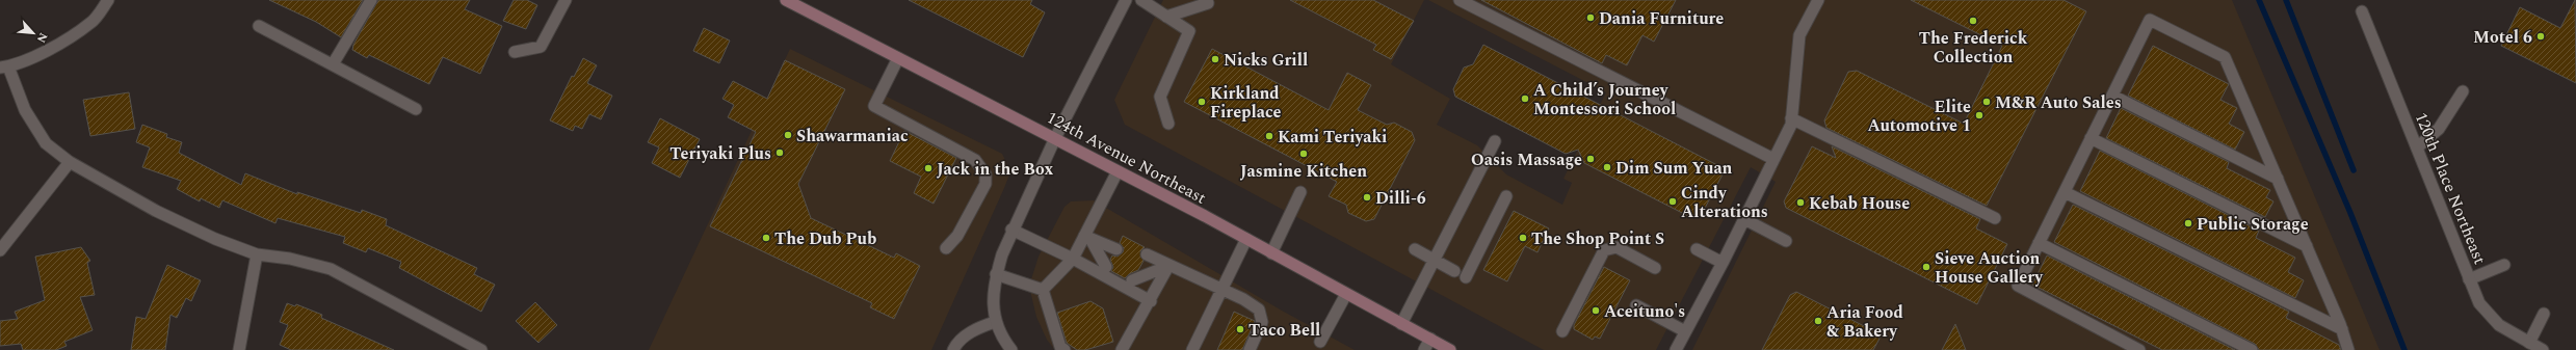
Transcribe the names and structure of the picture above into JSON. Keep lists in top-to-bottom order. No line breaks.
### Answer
{"streets":{"main road":["124th Avenue Northeast"],"street":["120th Place Northeast"]},"places":["Dania Furniture","The Frederick Collection","Motel 6","Nicks Grill","A Child’s Journey Montessori School","Kirkland Fireplace","M&R Auto Sales","Elite Automotive 1","Shawarmaniac","Kami Teriyaki","Teriyaki Plus","Jasmine Kitchen","Oasis Massage","Dim Sum Yuan","Jack in the Box","Dilli-6","Cindy Alterations","Kebab House","Public Storage","The Dub Pub","The Shop Point S","Sieve Auction House Gallery","Aceituno's","Aria Food & Bakery","Taco Bell"],"north":"bottom right"}
